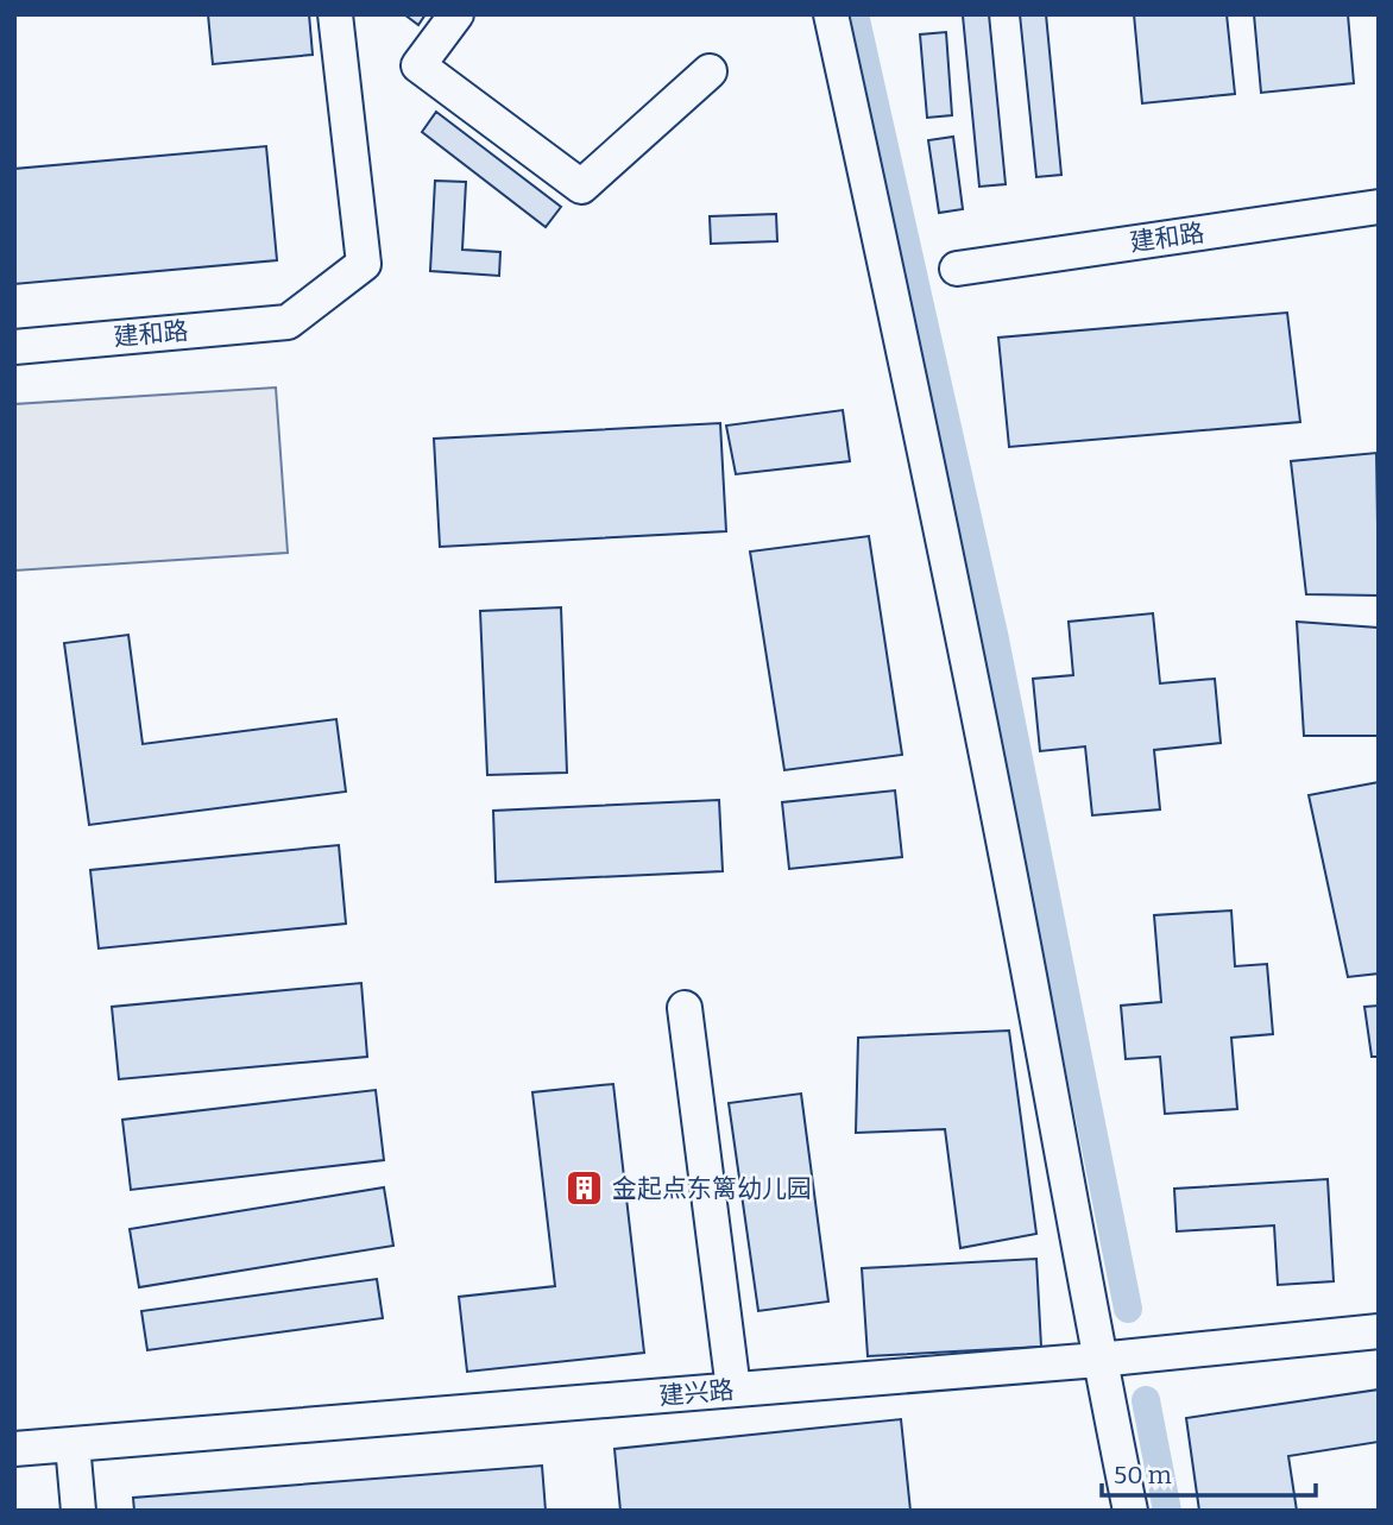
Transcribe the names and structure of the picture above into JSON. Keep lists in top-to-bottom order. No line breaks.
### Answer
{"streets":{"street":["建和路","建兴路"]},"places":{"building":["金起点东篱幼儿园"]},"scale_bar":"50 m"}
